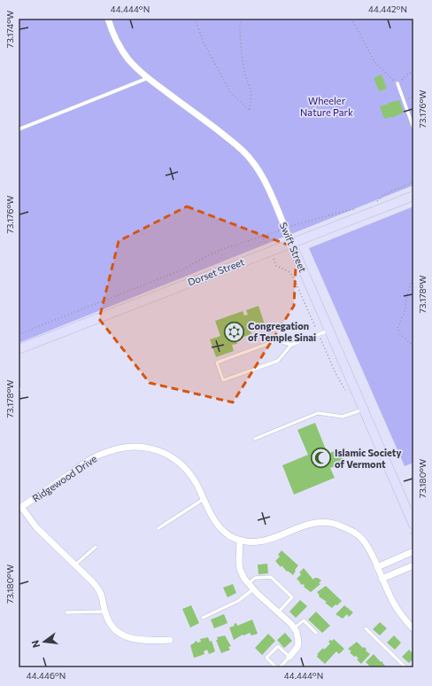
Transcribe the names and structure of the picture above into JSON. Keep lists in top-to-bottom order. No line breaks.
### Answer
{"streets":{"street":["Swift Street","Dorset Street","Ridgewood Drive"]},"crossings":[["Swift Street","Dorset Street"]],"parks":["Wheeler Nature Park"],"places":{"synagogue":["Congregation of Temple Sinai"],"mosque":["Islamic Society of Vermont"]},"north":"left","coordinates":["44.444°N","44.442°N","73.174°W","73.176°W","73.178°W","73.180°W","44.446°N"]}
